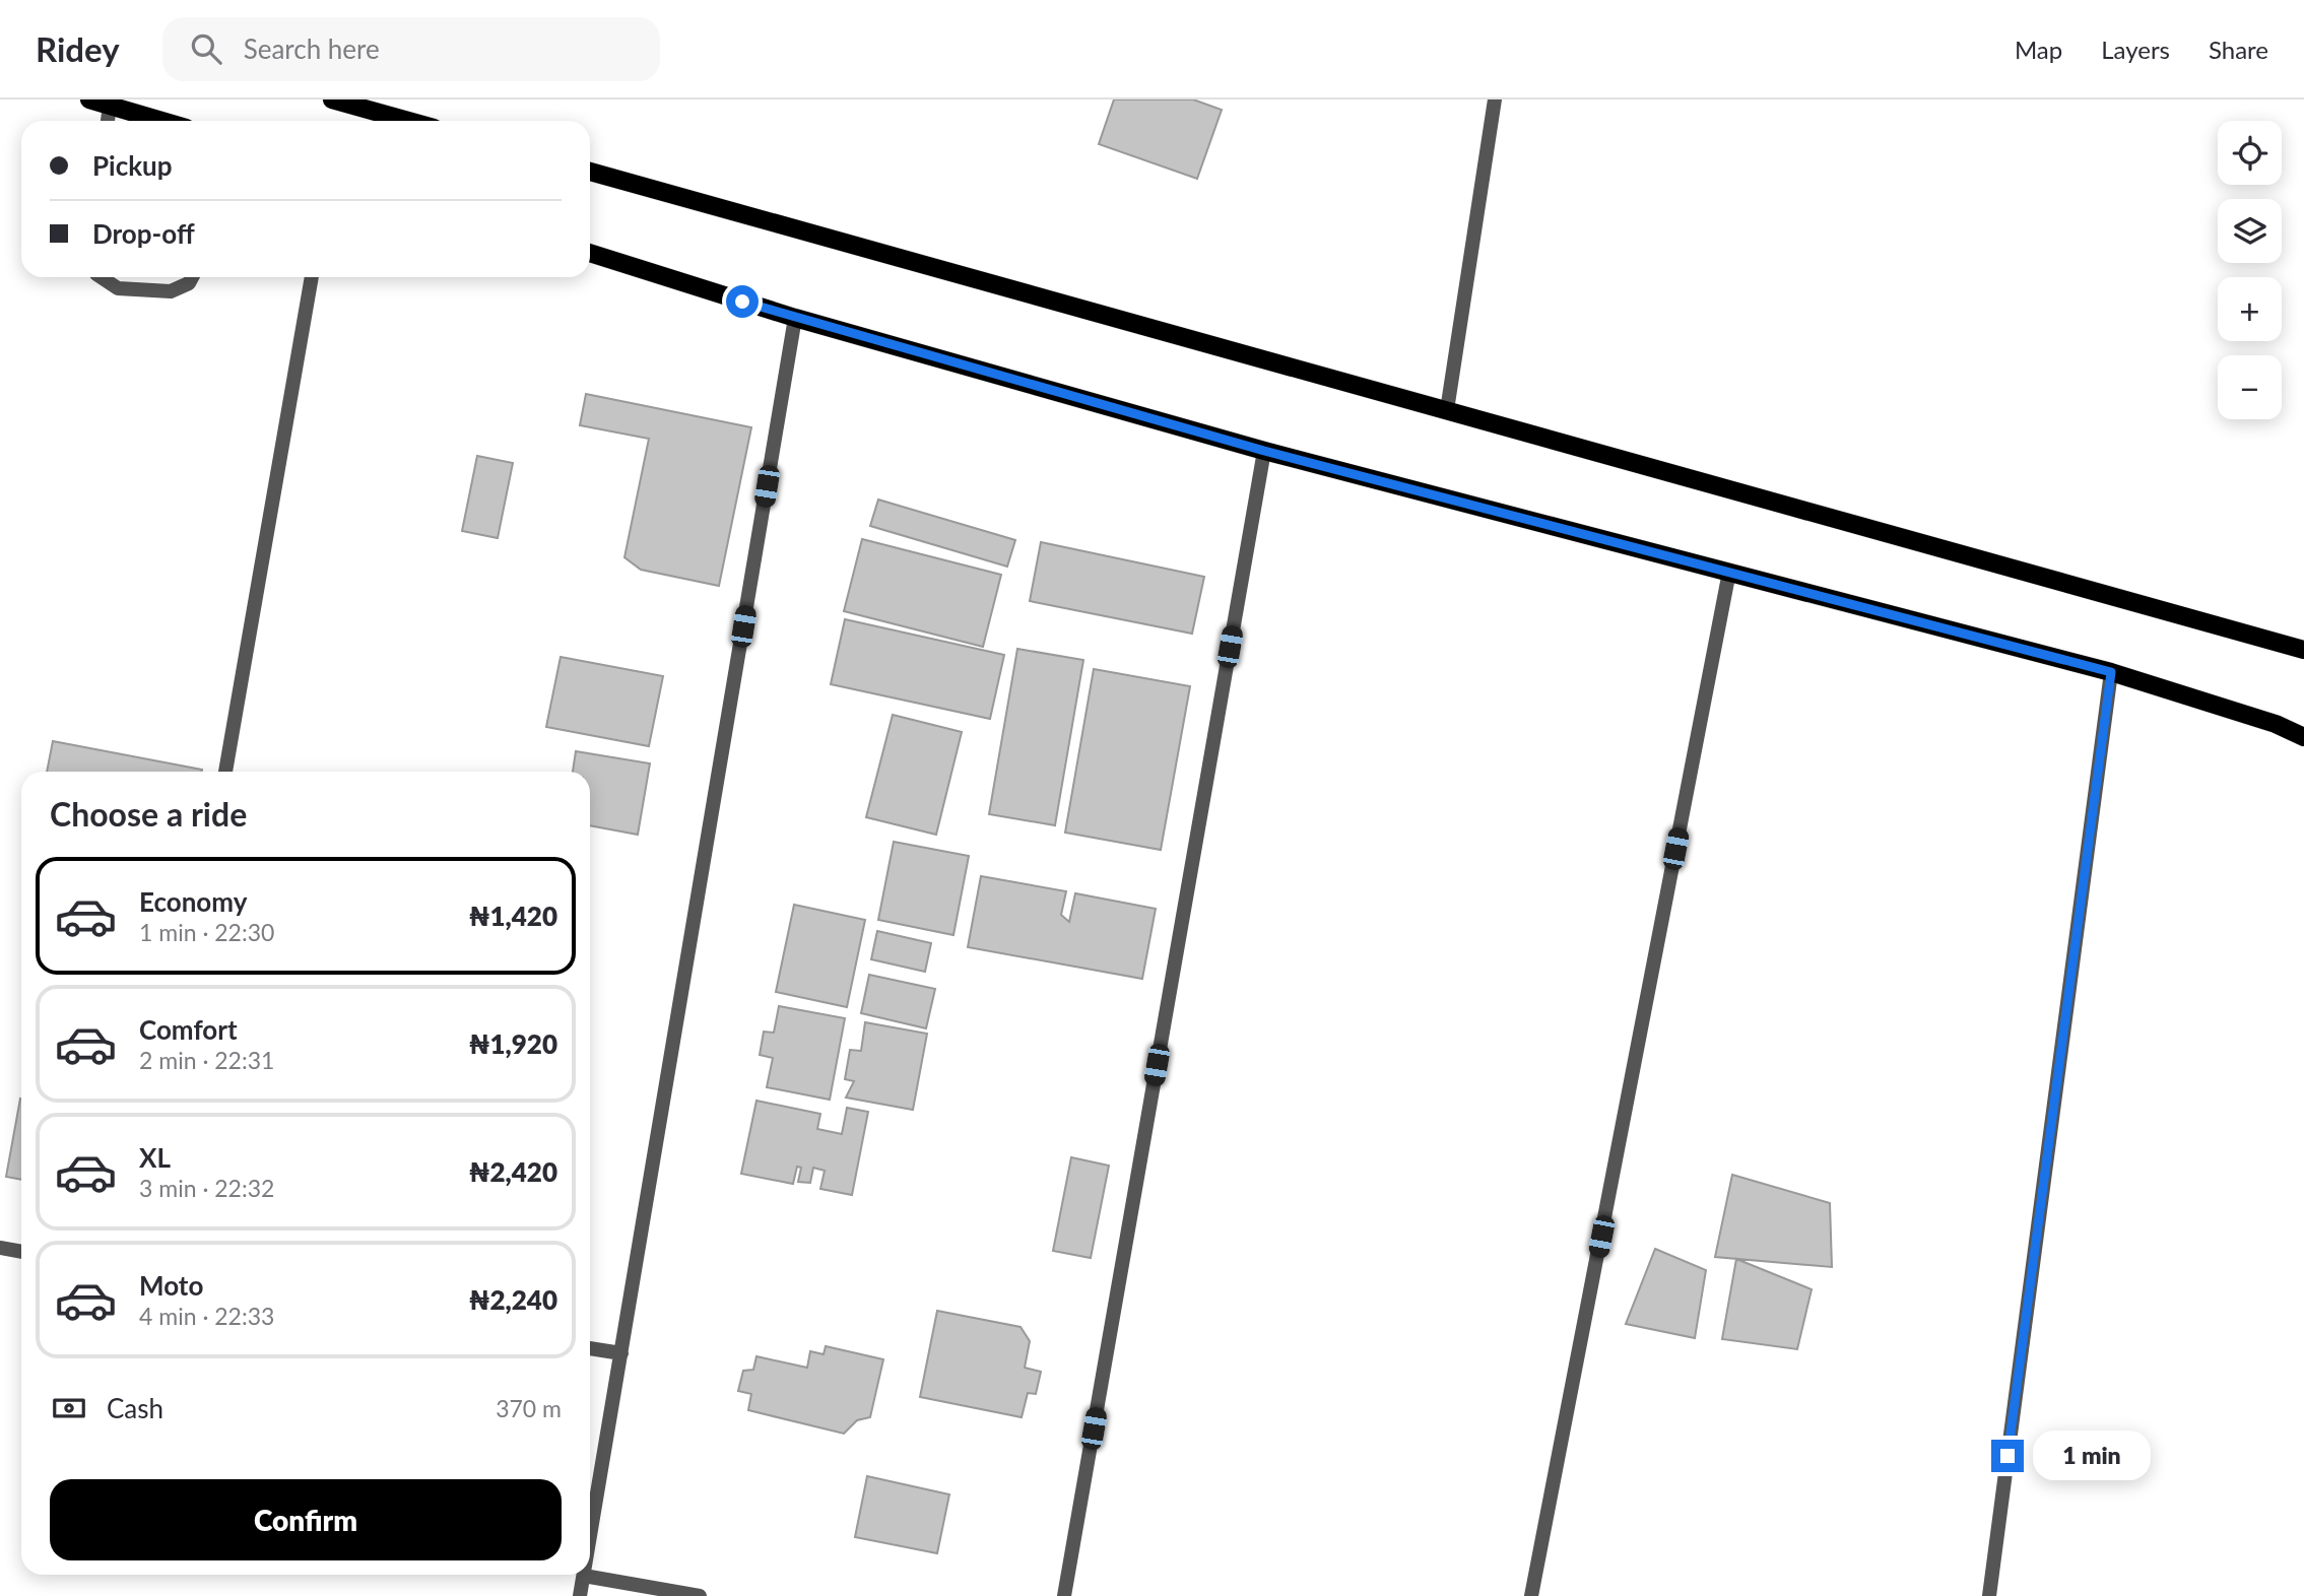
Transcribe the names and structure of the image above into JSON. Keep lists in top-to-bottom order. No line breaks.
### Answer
{"page":{"header":"Ridey","search":"Search here","nav":["Map","Layers","Share"],"map_buttons":["+","−"],"banner":["Pickup","Drop-off"],"heading":"Choose a ride","list":[{"name":"Economy","note":"1 min · 22:30","value":"₦1,420"},{"name":"Comfort","note":"2 min · 22:31","value":"₦1,920"},{"name":"XL","note":"3 min · 22:32","value":"₦2,420"},{"name":"Moto","note":"4 min · 22:33","value":"₦2,240"}],"pay":["Cash","370 m"],"bubble":"1 min","buttons":"Confirm"}}
